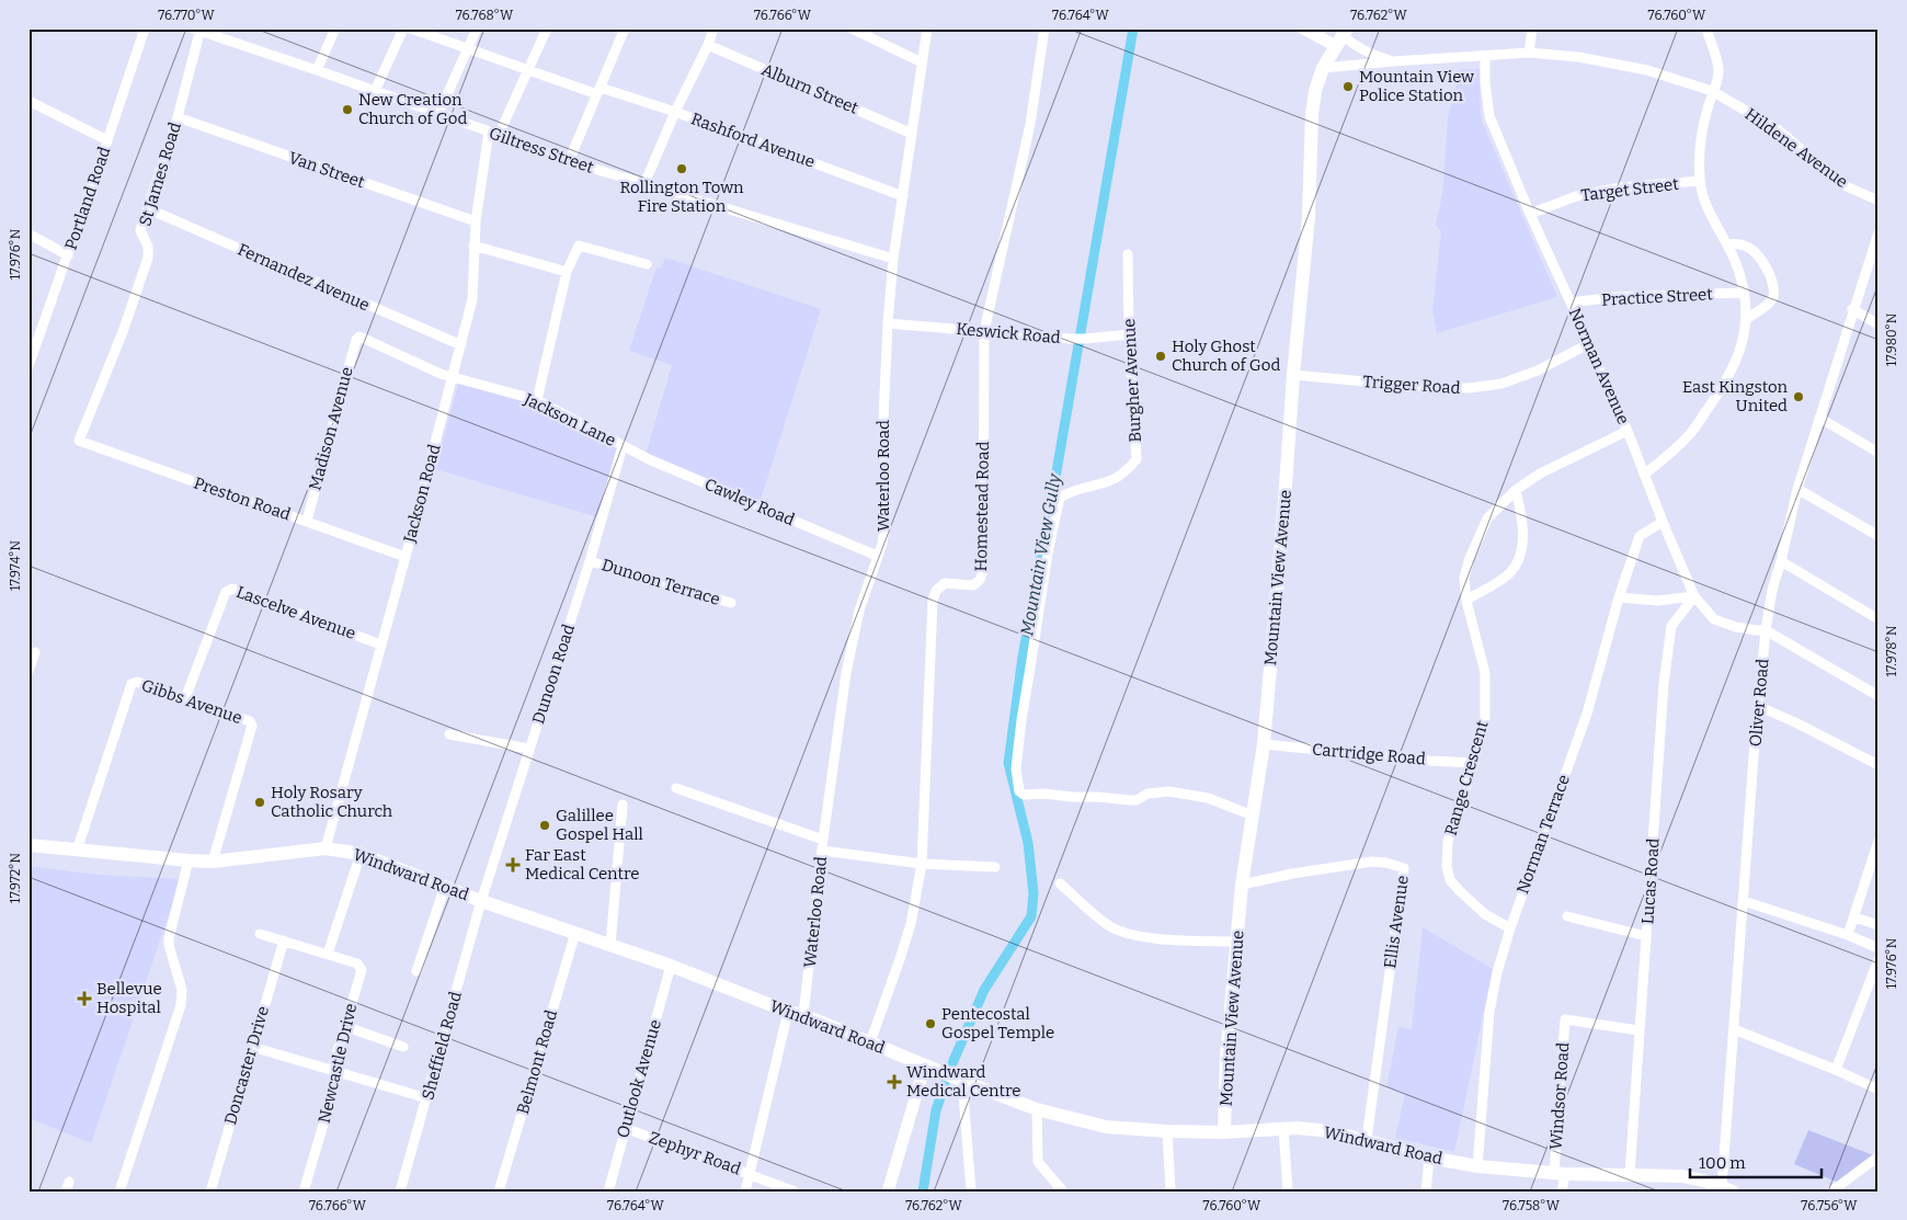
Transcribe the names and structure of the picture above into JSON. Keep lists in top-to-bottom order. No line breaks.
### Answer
{"streets":{"main road":["Mountain View Avenue","Windward Road"],"street":["Alburn Street","Rashford Avenue","Hildene Avenue","Giltress Street","Van Street","St James Road","Target Street","Portland Road","Fernandez Avenue","Practice Street","Keswick Road","Norman Avenue","Burgher Avenue","Trigger Road","Jackson Lane","Madison Avenue","Waterloo Road","Jackson Road","Preston Road","Cawley Road","Homestead Road","Dunoon Terrace","Lascelve Avenue","Dunoon Road","Gibbs Avenue","Oliver Road","Cartridge Road","Range Crescent","Norman Terrace","Lucas Road","Ellis Avenue","Sheffield Road","Belmont Road","Newcastle Drive","Doncaster Drive","Outlook Avenue","Windsor Road","Zephyr Road"]},"crossings":[["Alburn Street","Waterloo Road"],["Rashford Avenue","Waterloo Road"],["Rashford Avenue","Jackson Road"],["Hildene Avenue","Norman Avenue"],["Hildene Avenue","Mountain View Avenue"],["Giltress Street","St James Road"],["Giltress Street","Waterloo Road"],["Giltress Street","Jackson Road"],["Van Street","St James Road"],["Van Street","Jackson Road"],["St James Road","Fernandez Avenue"],["St James Road","Preston Road"],["Target Street","Norman Avenue"],["Fernandez Avenue","Jackson Road"],["Practice Street","Norman Avenue"],["Keswick Road","Burgher Avenue"],["Keswick Road","Waterloo Road"],["Keswick Road","Homestead Road"],["Norman Avenue","Trigger Road"],["Norman Avenue","Oliver Road"],["Norman Avenue","Range Crescent"],["Norman Avenue","Norman Terrace"],["Norman Avenue","Lucas Road"],["Burgher Avenue","Mountain View Avenue"],["Trigger Road","Mountain View Avenue"],["Jackson Lane","Madison Avenue"],["Jackson Lane","Jackson Road"],["Jackson Lane","Cawley Road"],["Jackson Lane","Dunoon Road"],["Madison Avenue","Preston Road"],["Waterloo Road","Cawley Road"],["Waterloo Road","Windward Road"],["Jackson Road","Preston Road"],["Jackson Road","Lascelve Avenue"],["Jackson Road","Windward Road"],["Cawley Road","Dunoon Road"],["Homestead Road","Windward Road"],["Mountain View Avenue","Cartridge Road"],["Mountain View Avenue","Windward Road"],["Mountain View Avenue","Ellis Avenue"],["Dunoon Terrace","Dunoon Road"],["Lascelve Avenue","Gibbs Avenue"],["Dunoon Road","Windward Road"],["Dunoon Road","Sheffield Road"],["Gibbs Avenue","Windward Road"],["Oliver Road","Windward Road"],["Cartridge Road","Range Crescent"],["Range Crescent","Norman Terrace"],["Norman Terrace","Windward Road"],["Windward Road","Lucas Road"],["Windward Road","Ellis Avenue"],["Windward Road","Sheffield Road"],["Windward Road","Belmont Road"],["Windward Road","Outlook Avenue"],["Windward Road","Windsor Road"],["Lucas Road","Windsor Road"],["Outlook Avenue","Zephyr Road"]],"water":["Mountain View Gully"],"places":{"other":["Mountain View Police Station","New Creation Church of God","Rollington Town Fire Station","Holy Ghost Church of God","East Kingston United","Holy Rosary Catholic Church","Galillee Gospel Hall","Pentecostal Gospel Temple"],"health":["Far East Medical Centre","Bellevue Hospital","Windward Medical Centre"]},"scale_bar":"100 m","coordinates":["76.770°W","76.768°W","76.766°W","76.764°W","76.762°W","76.760°W","17.976°N","17.980°N","17.974°N","17.978°N","17.972°N","76.758°W","76.756°W"]}
